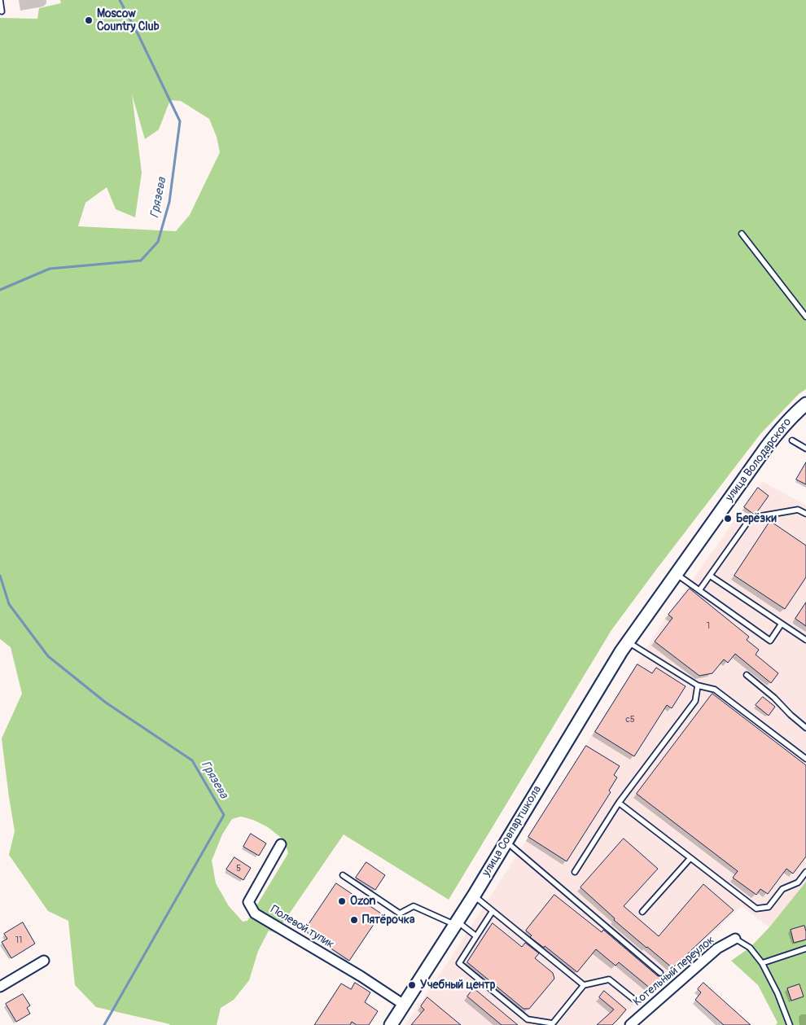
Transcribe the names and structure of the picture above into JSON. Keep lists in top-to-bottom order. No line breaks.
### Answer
{"streets":{"street":["улица Володарского","улица Совпартшкола","Полевой тупик","Котельный переулок"]},"crossings":[["улица Володарского","улица Совпартшкола"],["улица Совпартшкола","Полевой тупик"]],"water":["Грязева"],"places":["Moscow Country Club","Берёзки","Ozon","Пятёрочка","Учебный центр"],"house_numbers":["1","с5","5","11"]}
